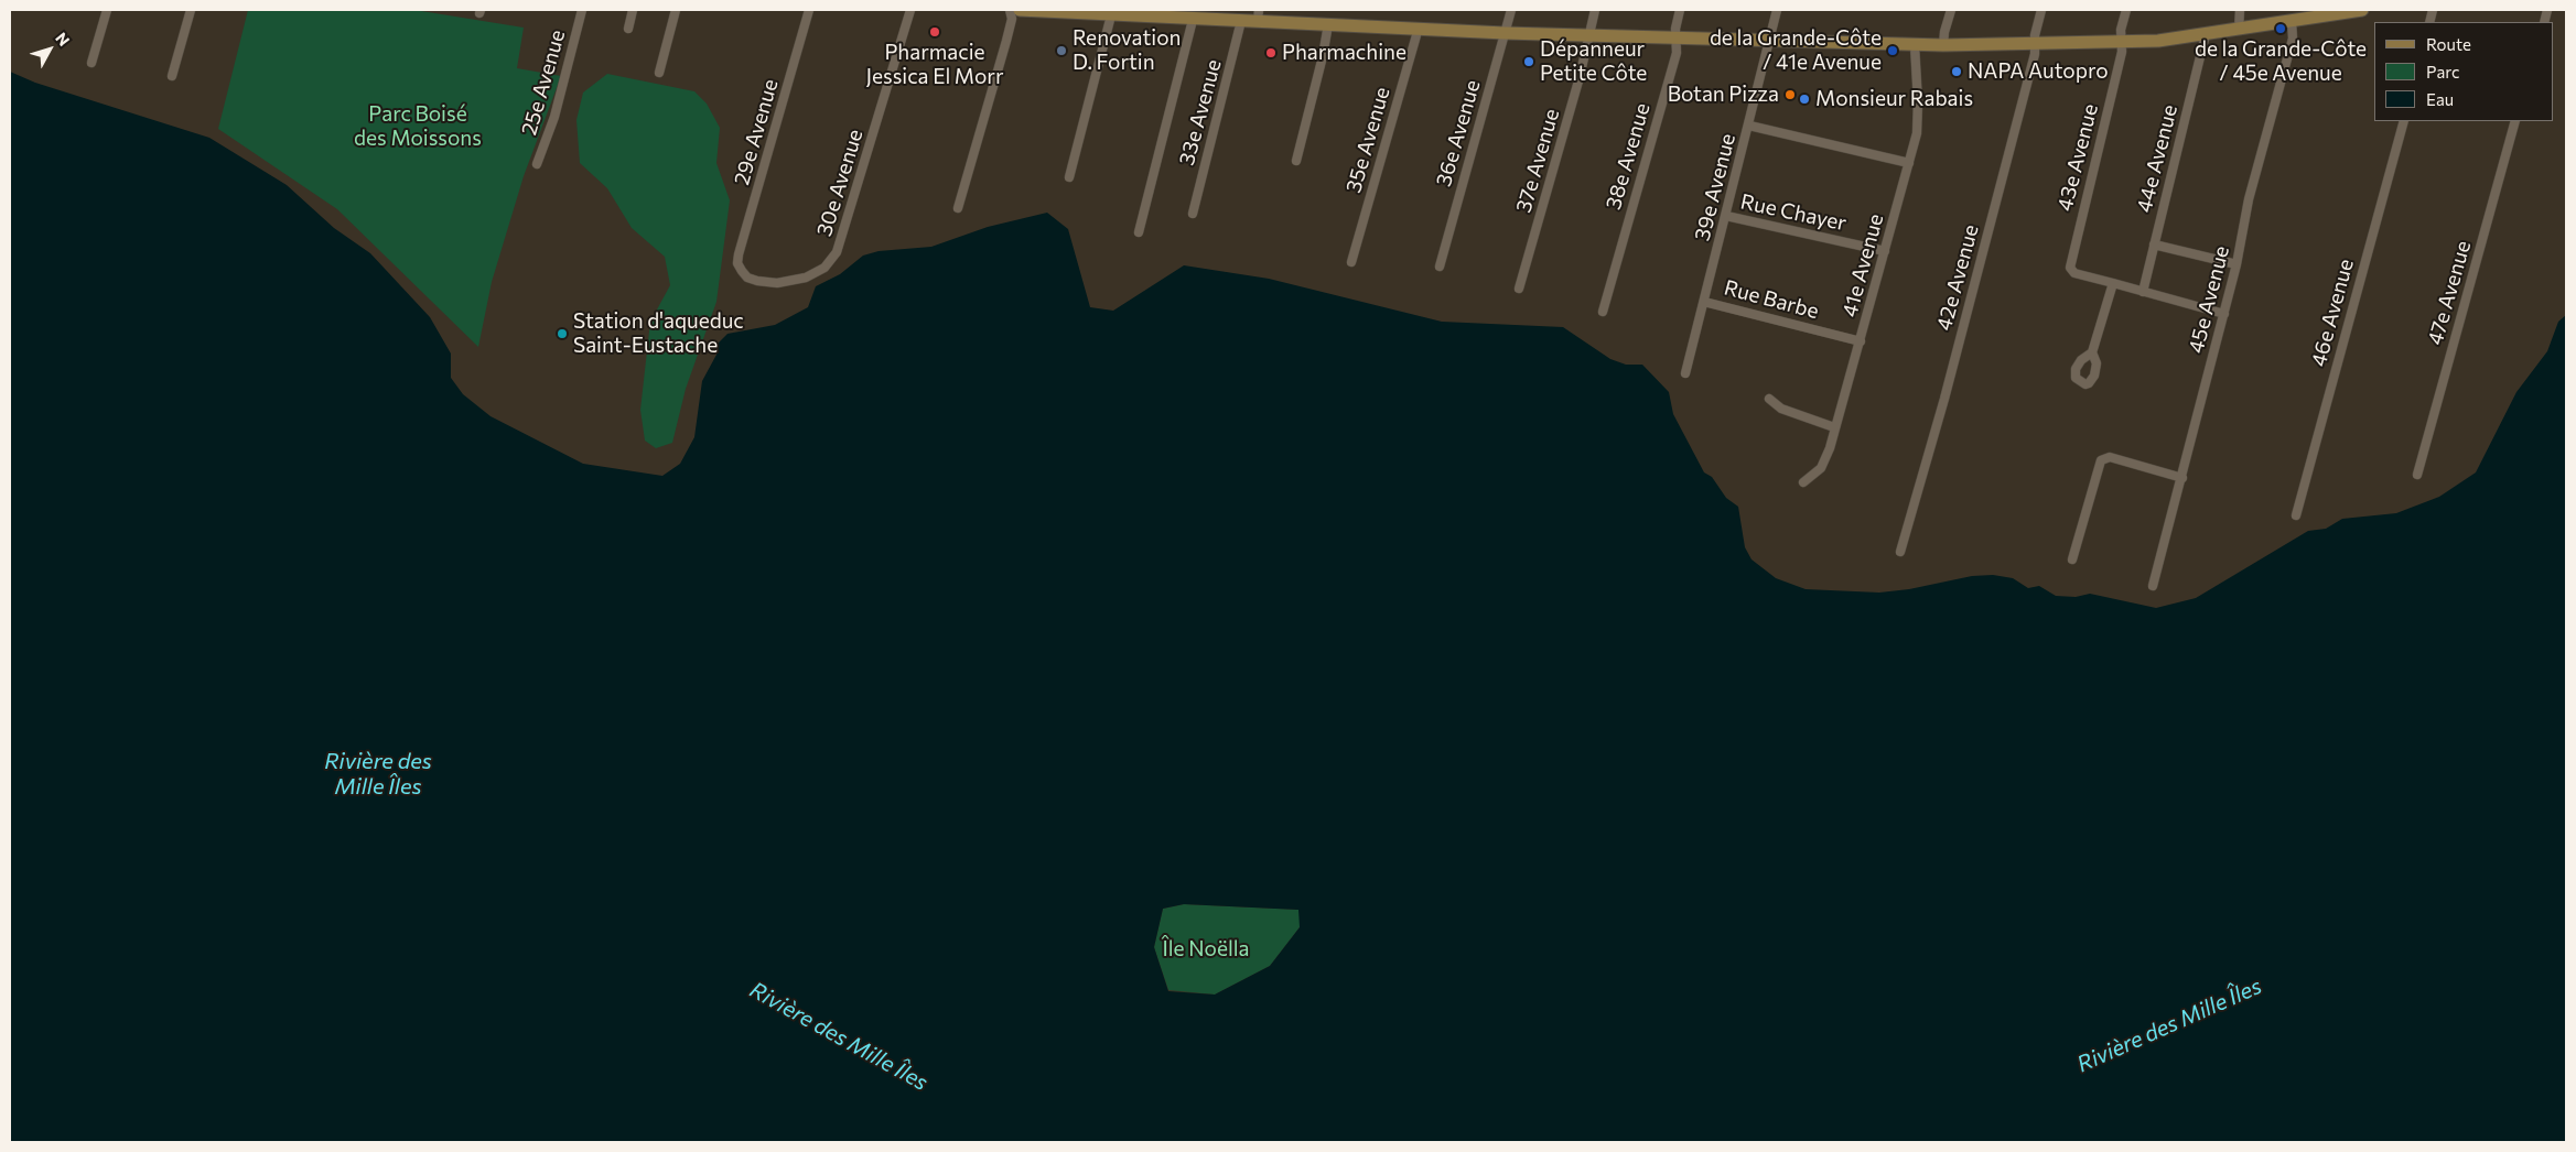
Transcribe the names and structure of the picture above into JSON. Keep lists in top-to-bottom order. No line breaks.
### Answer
{"streets":{"street":["25e Avenue","33e Avenue","29e Avenue","36e Avenue","35e Avenue","38e Avenue","43e Avenue","44e Avenue","37e Avenue","30e Avenue","39e Avenue","Rue Chayer","41e Avenue","42e Avenue","47e Avenue","Rue Barbe","45e Avenue","46e Avenue"]},"crossings":[["29e Avenue","30e Avenue"],["39e Avenue","Rue Chayer"],["39e Avenue","Rue Barbe"],["Rue Chayer","41e Avenue"],["41e Avenue","Rue Barbe"]],"water":["Rivière des Mille Îles"],"parks":["Parc Boisé des Moissons","Île Noëlla"],"places":["de la Grande-Côte / 45e Avenue","Pharmacie Jessica El Morr","Renovation D. Fortin","de la Grande-Côte / 41e Avenue","Pharmachine","Dépanneur Petite Côte","NAPA Autopro","Botan Pizza","Monsieur Rabais","Station d'aqueduc Saint-Eustache"],"legend":["Route","Parc","Eau"],"north":"top right"}
